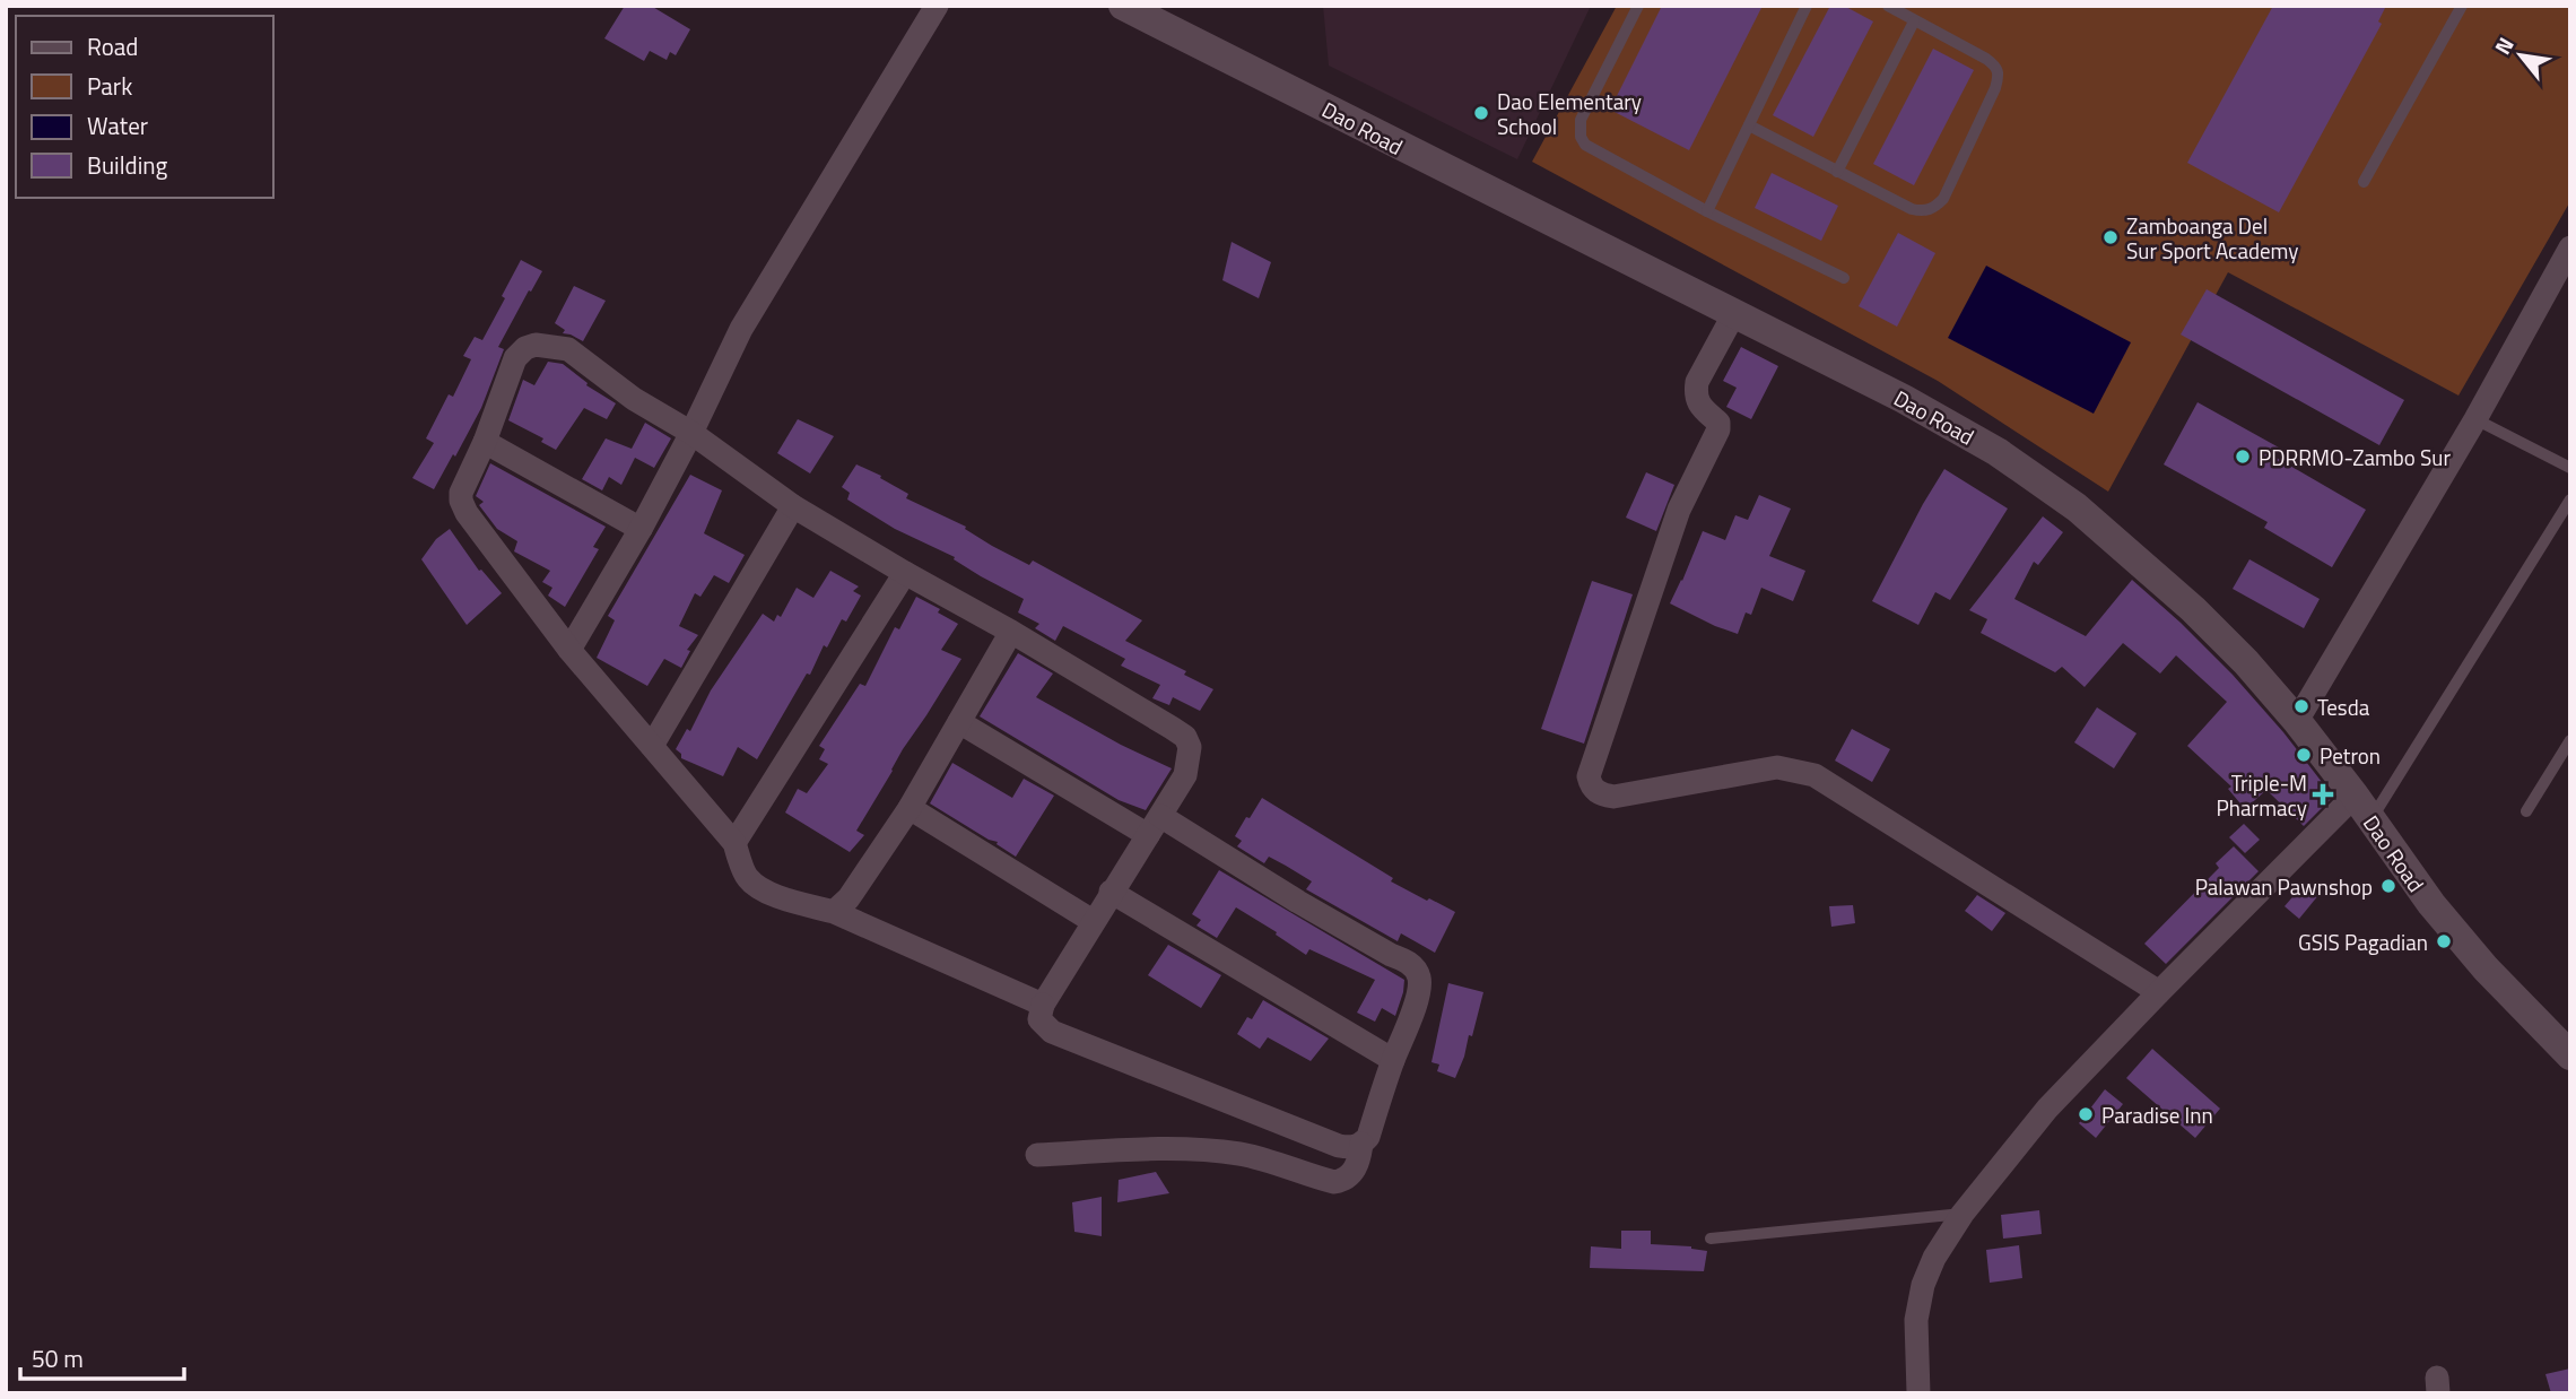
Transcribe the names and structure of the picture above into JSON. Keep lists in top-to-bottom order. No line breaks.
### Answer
{"streets":{"street":["Dao Road"]},"places":{"other":["Dao Elementary School","Zamboanga Del Sur Sport Academy","PDRRMO-Zambo Sur","Tesda","Petron","Palawan Pawnshop","GSIS Pagadian","Paradise Inn"],"health":["Triple-M Pharmacy"]},"legend":["Road","Park","Water","Building"],"scale_bar":"50 m","north":"top left"}
